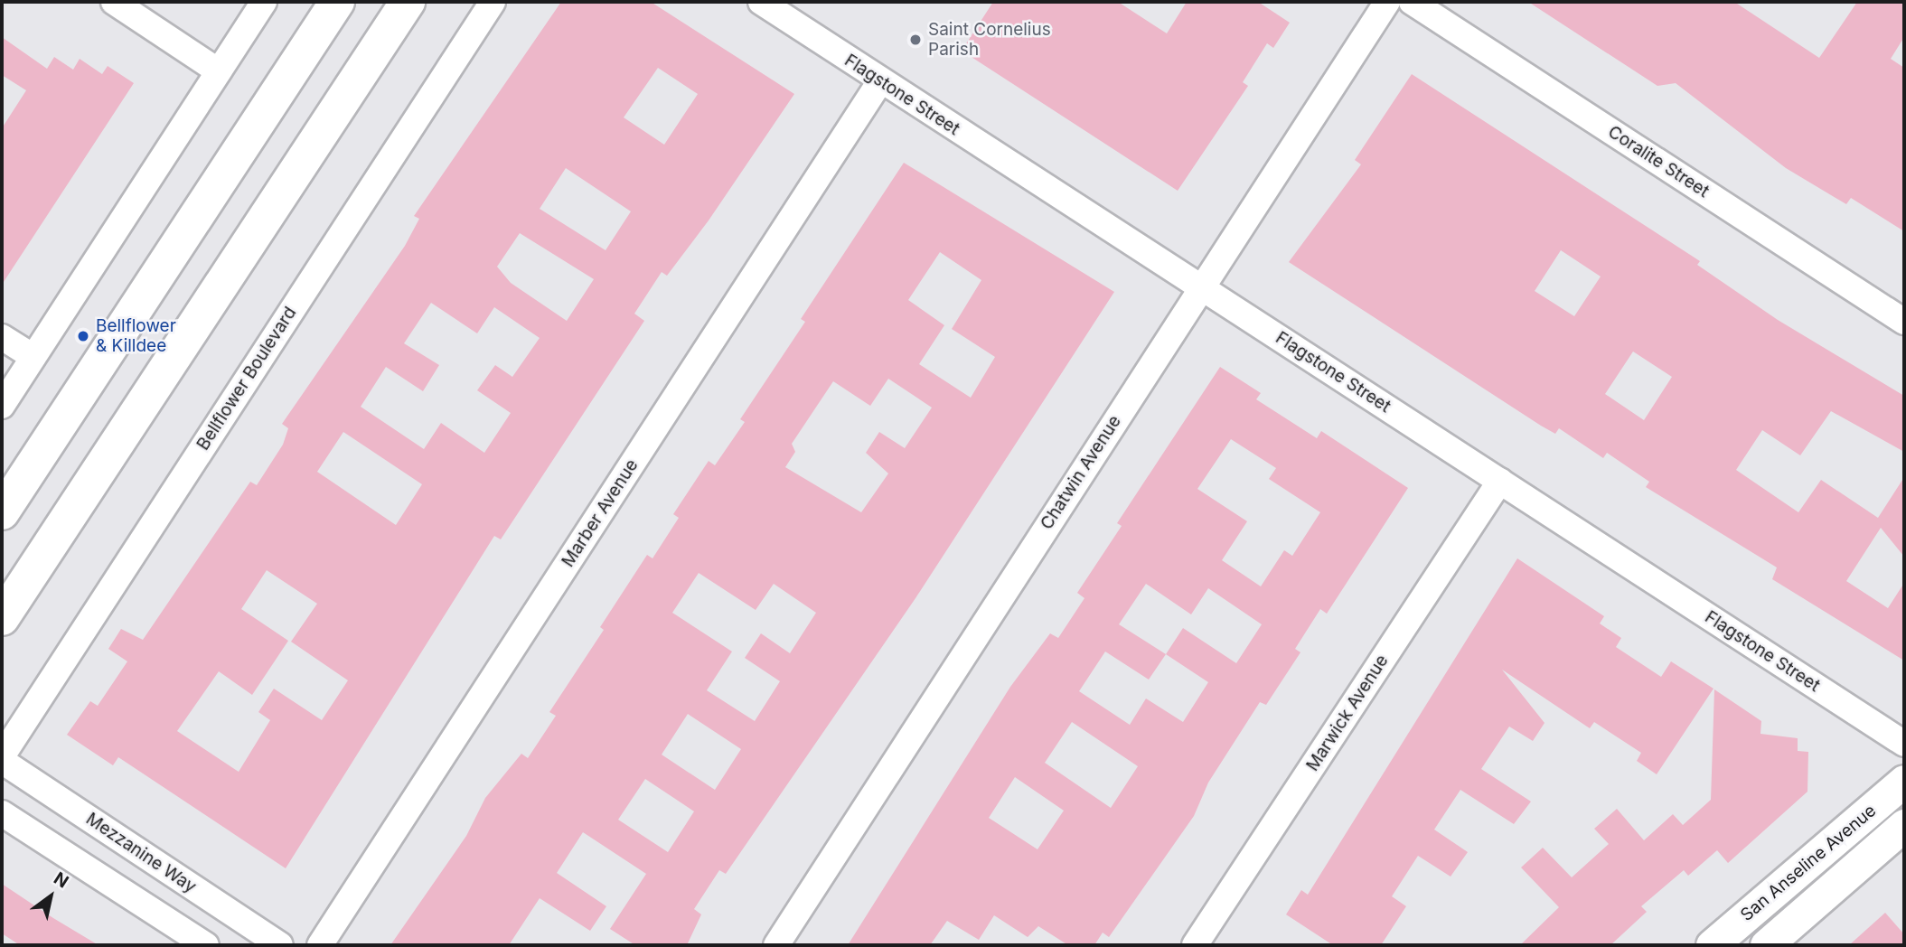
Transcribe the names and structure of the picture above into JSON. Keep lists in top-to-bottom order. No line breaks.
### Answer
{"streets":{"street":["Flagstone Street","Coralite Street","Bellflower Boulevard","Chatwin Avenue","Marber Avenue","Marwick Avenue","Mezzanine Way","San Anseline Avenue"]},"crossings":[["Flagstone Street","Chatwin Avenue"],["Flagstone Street","Marber Avenue"],["Flagstone Street","Marwick Avenue"],["Bellflower Boulevard","Mezzanine Way"]],"places":["Saint Cornelius Parish","Bellflower & Killdee"],"north":"top right"}
